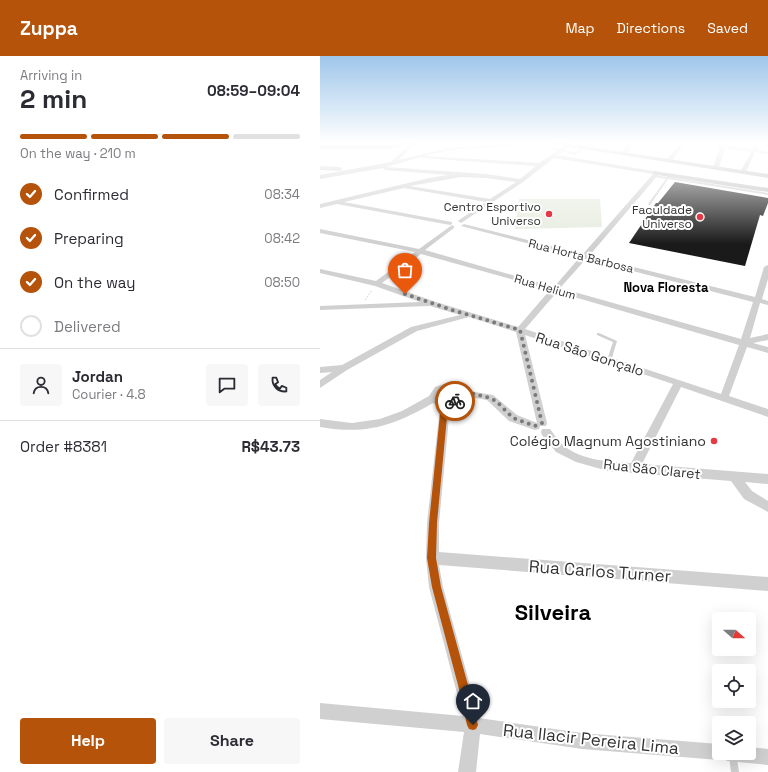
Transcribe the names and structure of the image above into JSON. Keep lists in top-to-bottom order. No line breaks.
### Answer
{"streets":{"street":["Rua Horta Barbosa","Rua Helium","Rua São Gonçalo","Rua São Claret","Rua Carlos Turner","Rua Ilacir Pereira Lima"]},"districts":["Nova Floresta","Silveira"],"places":["Centro Esportivo Universo","Faculdade Universo","Colégio Magnum Agostiniano"],"north":"right","page":{"header":"Zuppa","nav":["Map","Directions","Saved"],"heading":["2 min","Arriving in","08:59–09:04"],"panel":["Jordan","Courier · 4.8","Order #8381","R$43.73"],"bar":"On the way · 210 m","list":[["Confirmed","08:34"],["Preparing","08:42"],["On the way","08:50"],"Delivered"],"buttons":["Help","Share"]}}
